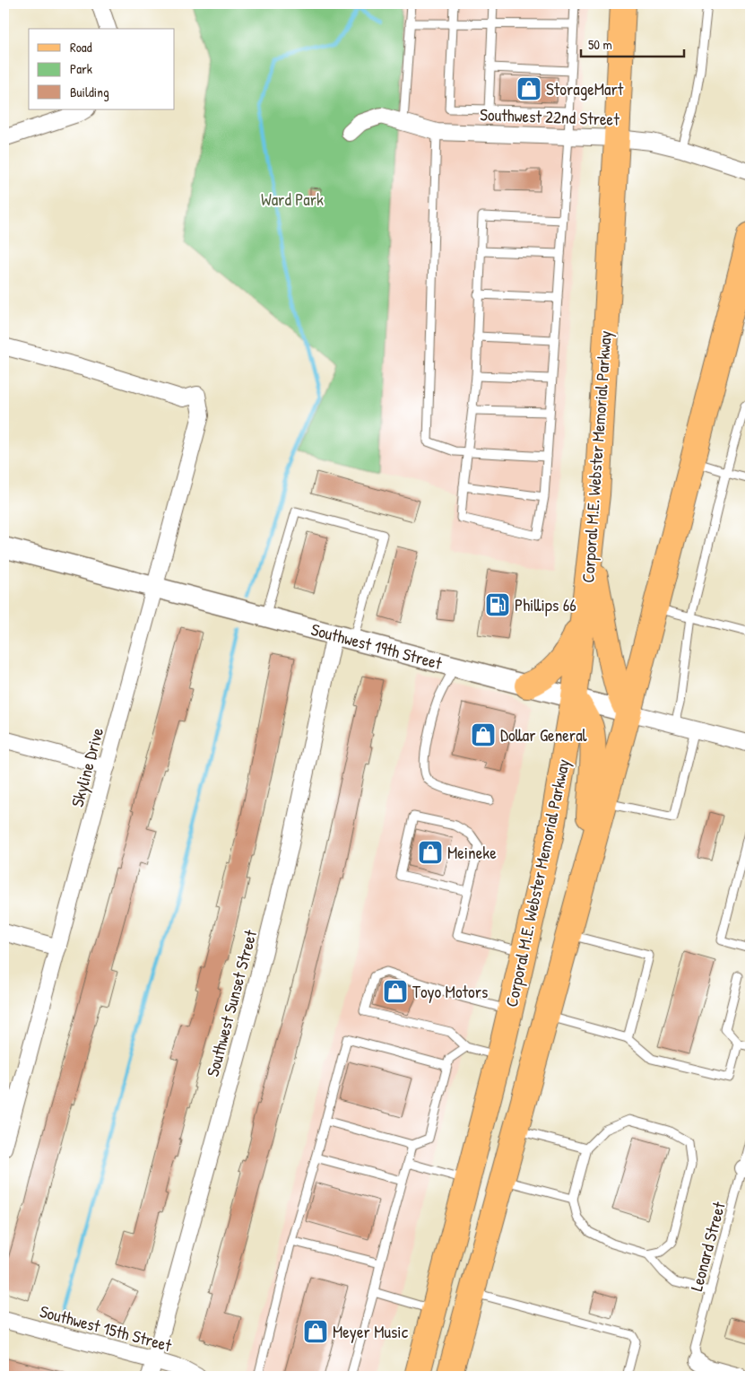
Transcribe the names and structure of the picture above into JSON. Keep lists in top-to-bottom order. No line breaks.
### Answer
{"streets":{"main road":["Corporal M.E. Webster Memorial Parkway"],"street":["Southwest 22nd Street","Southwest 19th Street","Skyline Drive","Southwest Sunset Street","Southwest 15th Street"],"lane":["Leonard Street"]},"crossings":[["Southwest 22nd Street","Corporal M.E. Webster Memorial Parkway"],["Corporal M.E. Webster Memorial Parkway","Southwest 19th Street"],["Southwest 19th Street","Skyline Drive"],["Southwest 19th Street","Southwest Sunset Street"],["Southwest Sunset Street","Southwest 15th Street"]],"parks":["Ward Park"],"places":{"shop":["StorageMart","Dollar General","Meineke","Toyo Motors","Meyer Music"],"fuel station":["Phillips 66"]},"legend":["Road","Park","Building"],"scale_bar":"50 m"}
